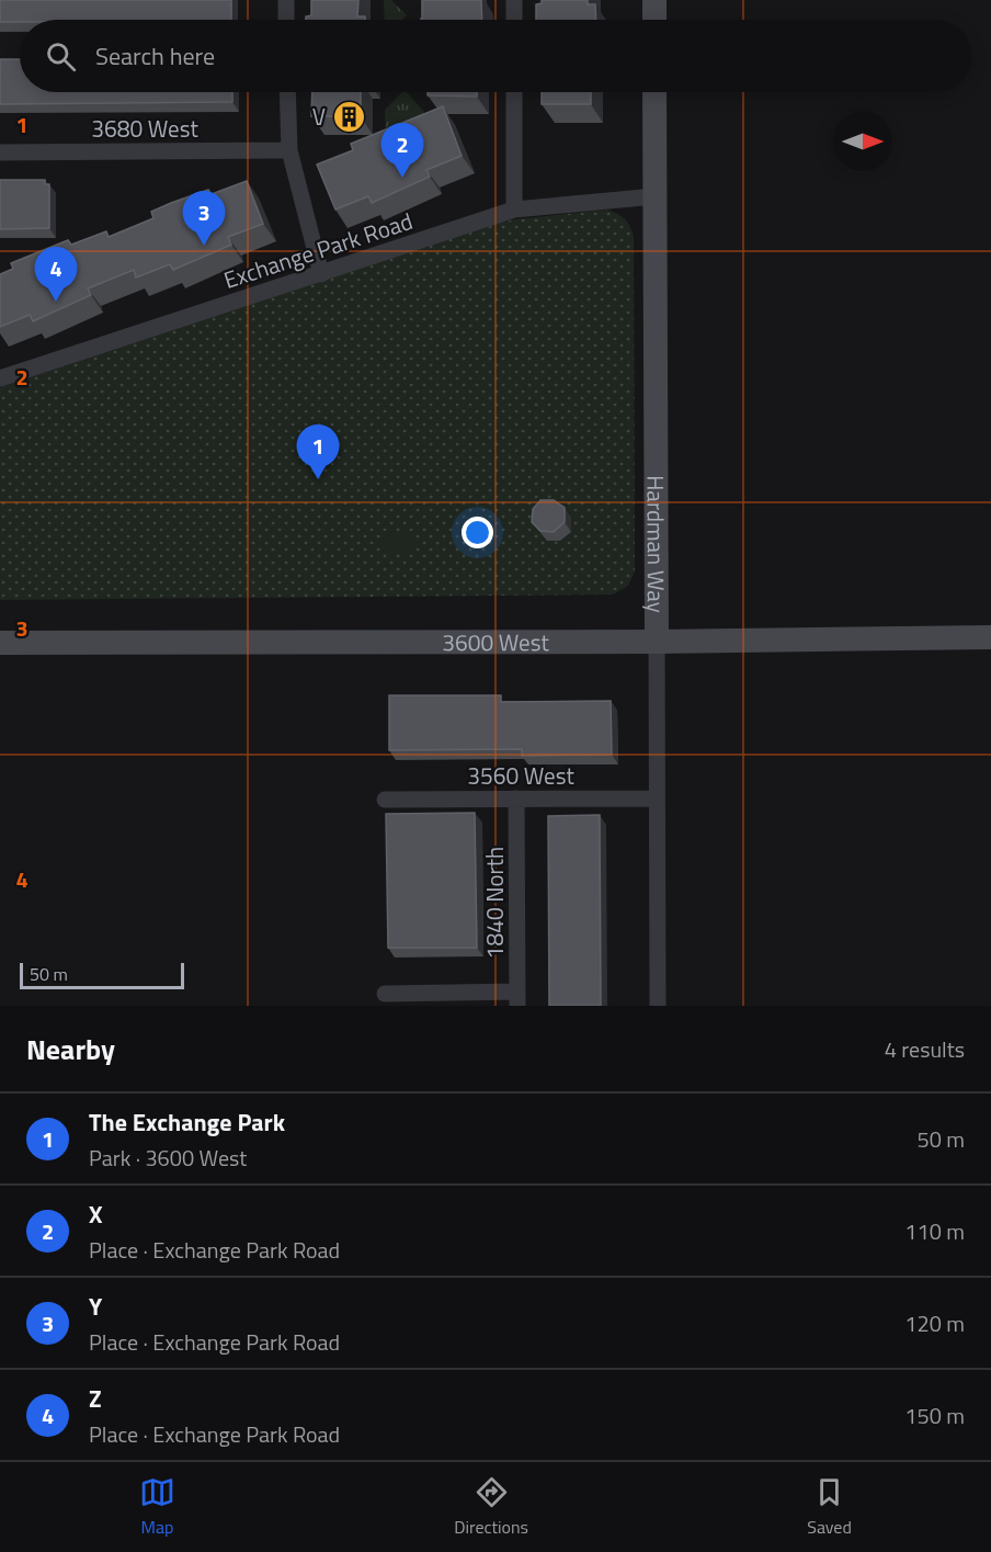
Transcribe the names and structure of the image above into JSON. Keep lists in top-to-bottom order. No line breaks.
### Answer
{"streets":{"street":["3680 West","Exchange Park Road","Hardman Way","3600 West","3560 West","1840 North"]},"crossings":[["Exchange Park Road","Hardman Way"],["Hardman Way","3600 West"],["Hardman Way","3560 West"],["3560 West","1840 North"]],"places":{"building":["V"]},"scale_bar":"50 m","north":"right","page":{"search":"Search here","pins":["2","3","4","1"],"scale":"50 m","heading":["Nearby","4 results"],"list":[{"mark":"1","name":"The Exchange Park","note":"Park · 3600 West","value":"50 m"},{"mark":"2","name":"X","note":"Place · Exchange Park Road","value":"110 m"},{"mark":"3","name":"Y","note":"Place · Exchange Park Road","value":"120 m"},{"mark":"4","name":"Z","note":"Place · Exchange Park Road","value":"150 m"}],"nav":["Map","Directions","Saved"]},"grid":{"rows":["1","2","3","4"]}}
